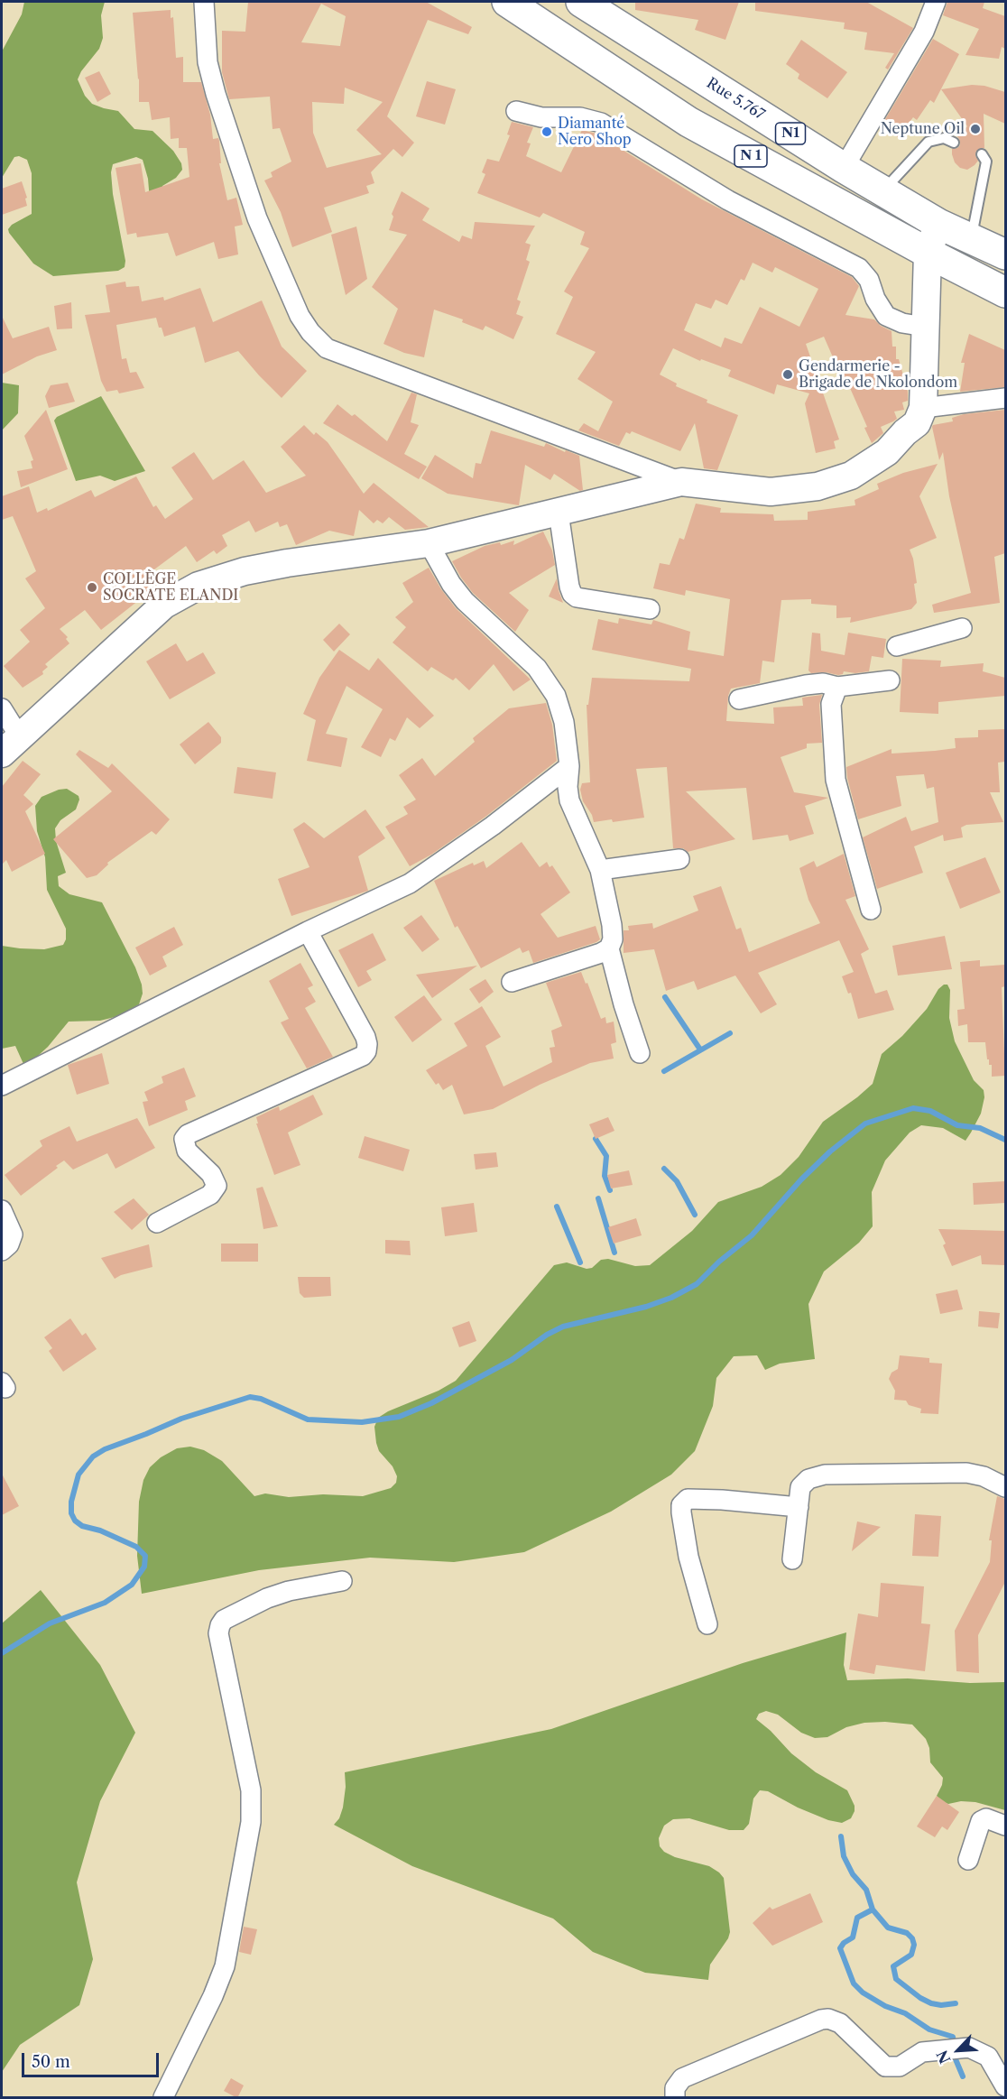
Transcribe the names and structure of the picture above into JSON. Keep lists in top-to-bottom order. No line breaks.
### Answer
{"streets":{"highway":["Rue 5.767","N1","N 1"]},"places":["Neptune Oil","Diamanté Nero Shop","Gendarmerie - Brigade de Nkolondom","COLLÈGE SOCRATE ELANDI"],"scale_bar":"50 m","north":"bottom left"}
